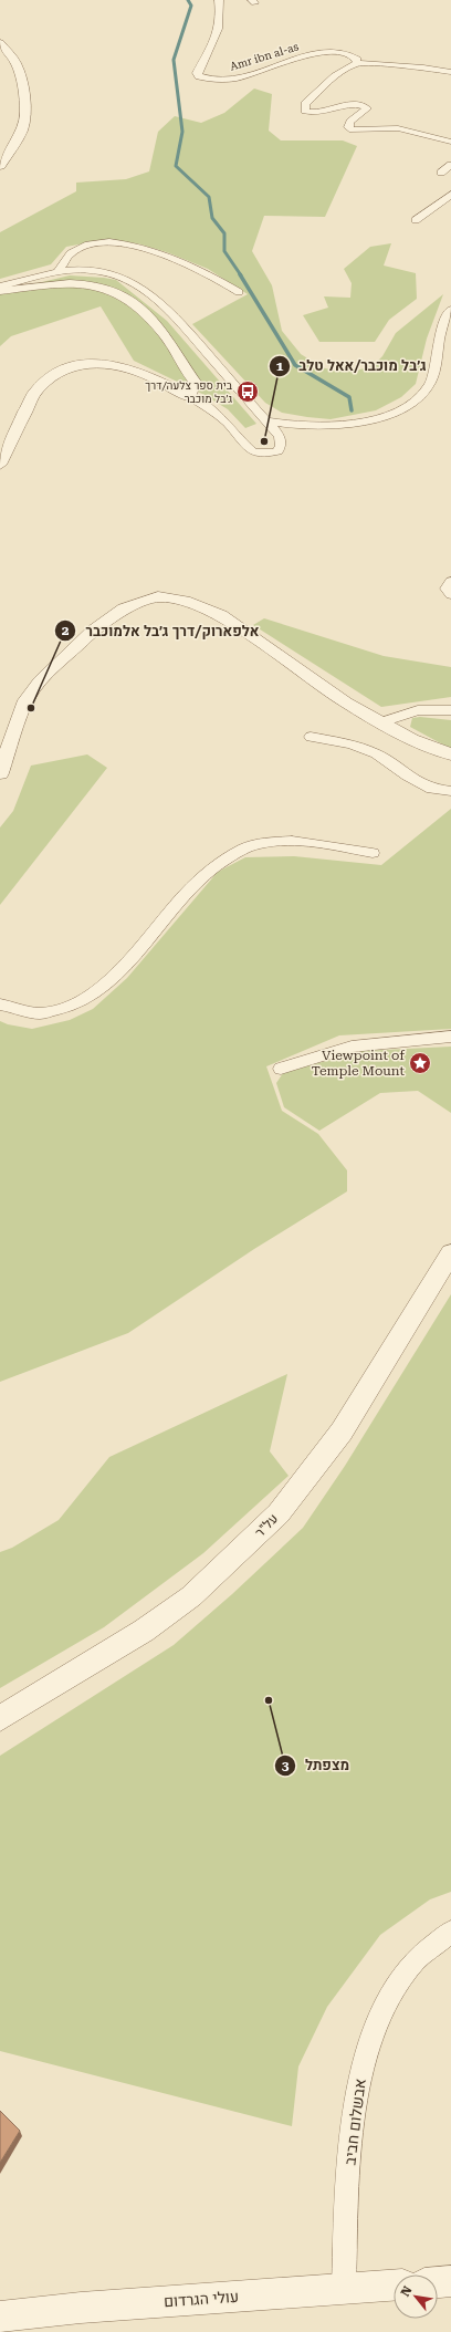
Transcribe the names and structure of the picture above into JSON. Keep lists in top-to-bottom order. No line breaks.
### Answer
{"streets":{"street":["Amr ibn al-as","על\"ר","אבשלום חביב","עולי הגרדום"]},"crossings":[["אבשלום חביב","עולי הגרדום"]],"places":{"bus stop":["בית ספר צלעה/דרך ג׳בל מוכבר"],"other":["ג׳בל מוכבר/אאל טלב","אלפארוק/דרך ג׳בל אלמוכבר","מצפתל"],"place":["Viewpoint of Temple Mount"]},"north":"top left"}
